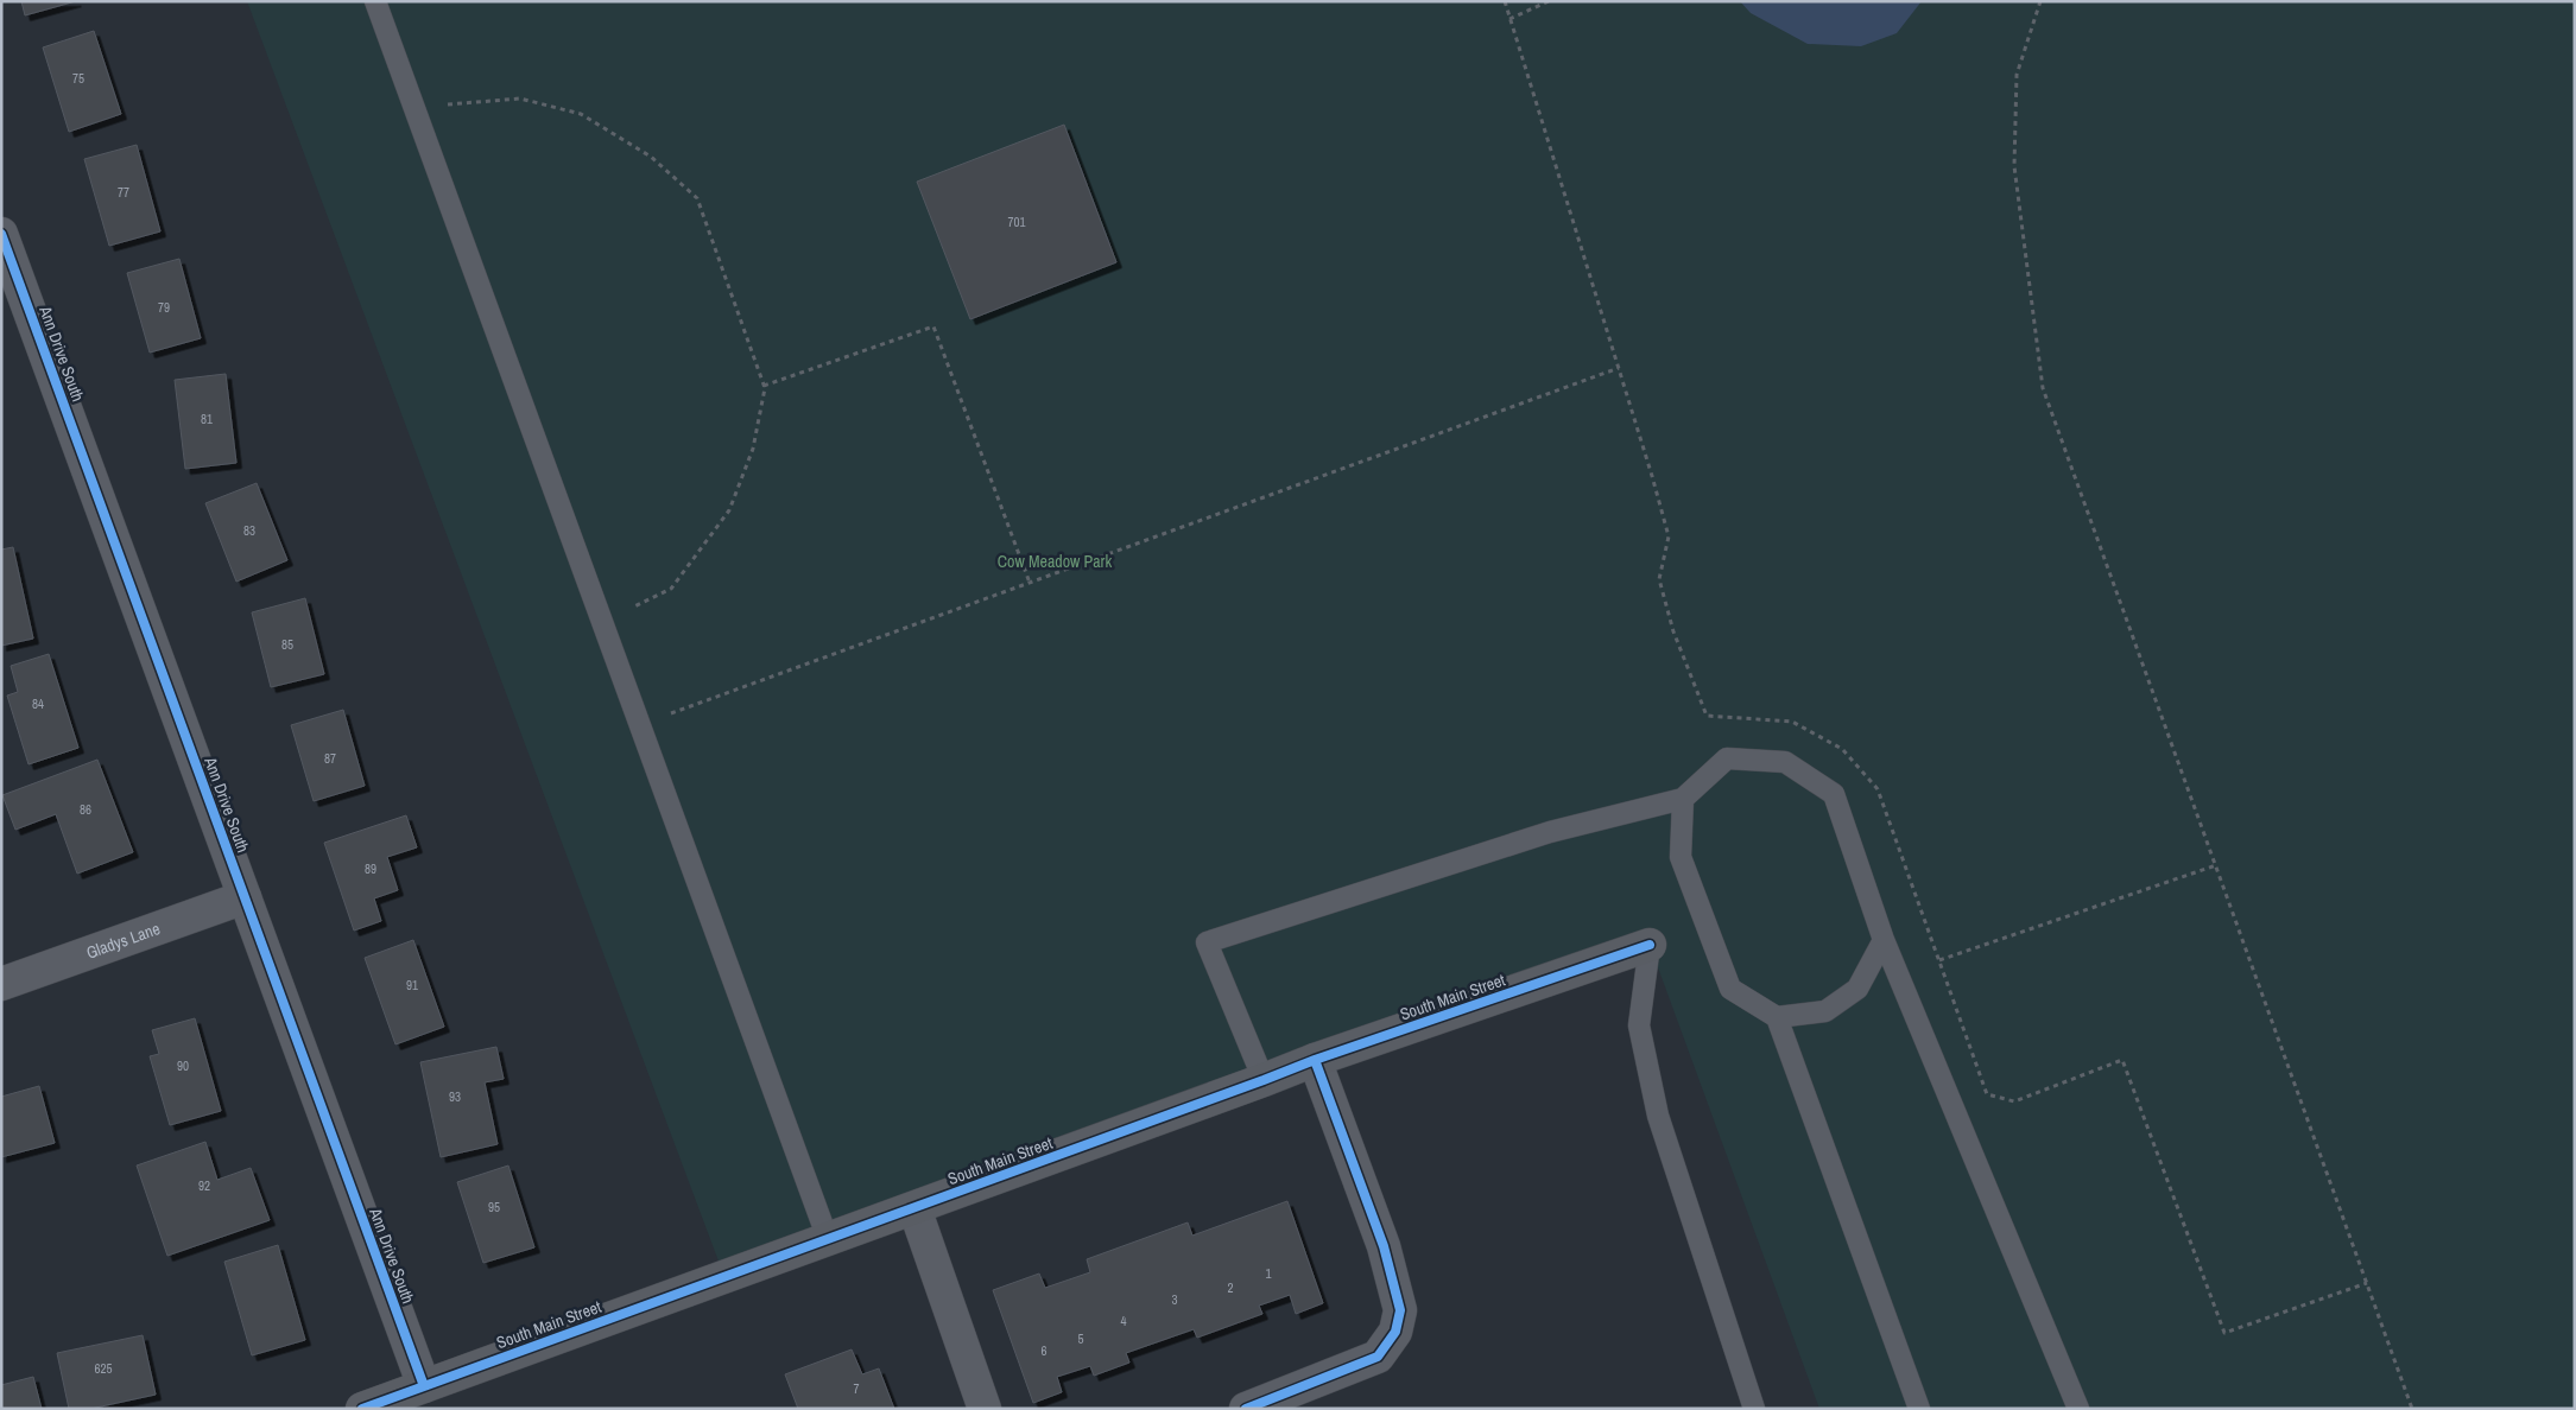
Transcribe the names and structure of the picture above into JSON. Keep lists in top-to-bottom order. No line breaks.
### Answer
{"streets":{"street":["Ann Drive South","Gladys Lane","South Main Street"]},"crossings":[["Ann Drive South","Gladys Lane"],["Ann Drive South","South Main Street"]],"parks":["Cow Meadow Park"],"house_numbers":["75","77","701","79","81","83","85","84","87","86","89","91","90","93","92","95","1","2","3","4","5","6","625","7"]}
